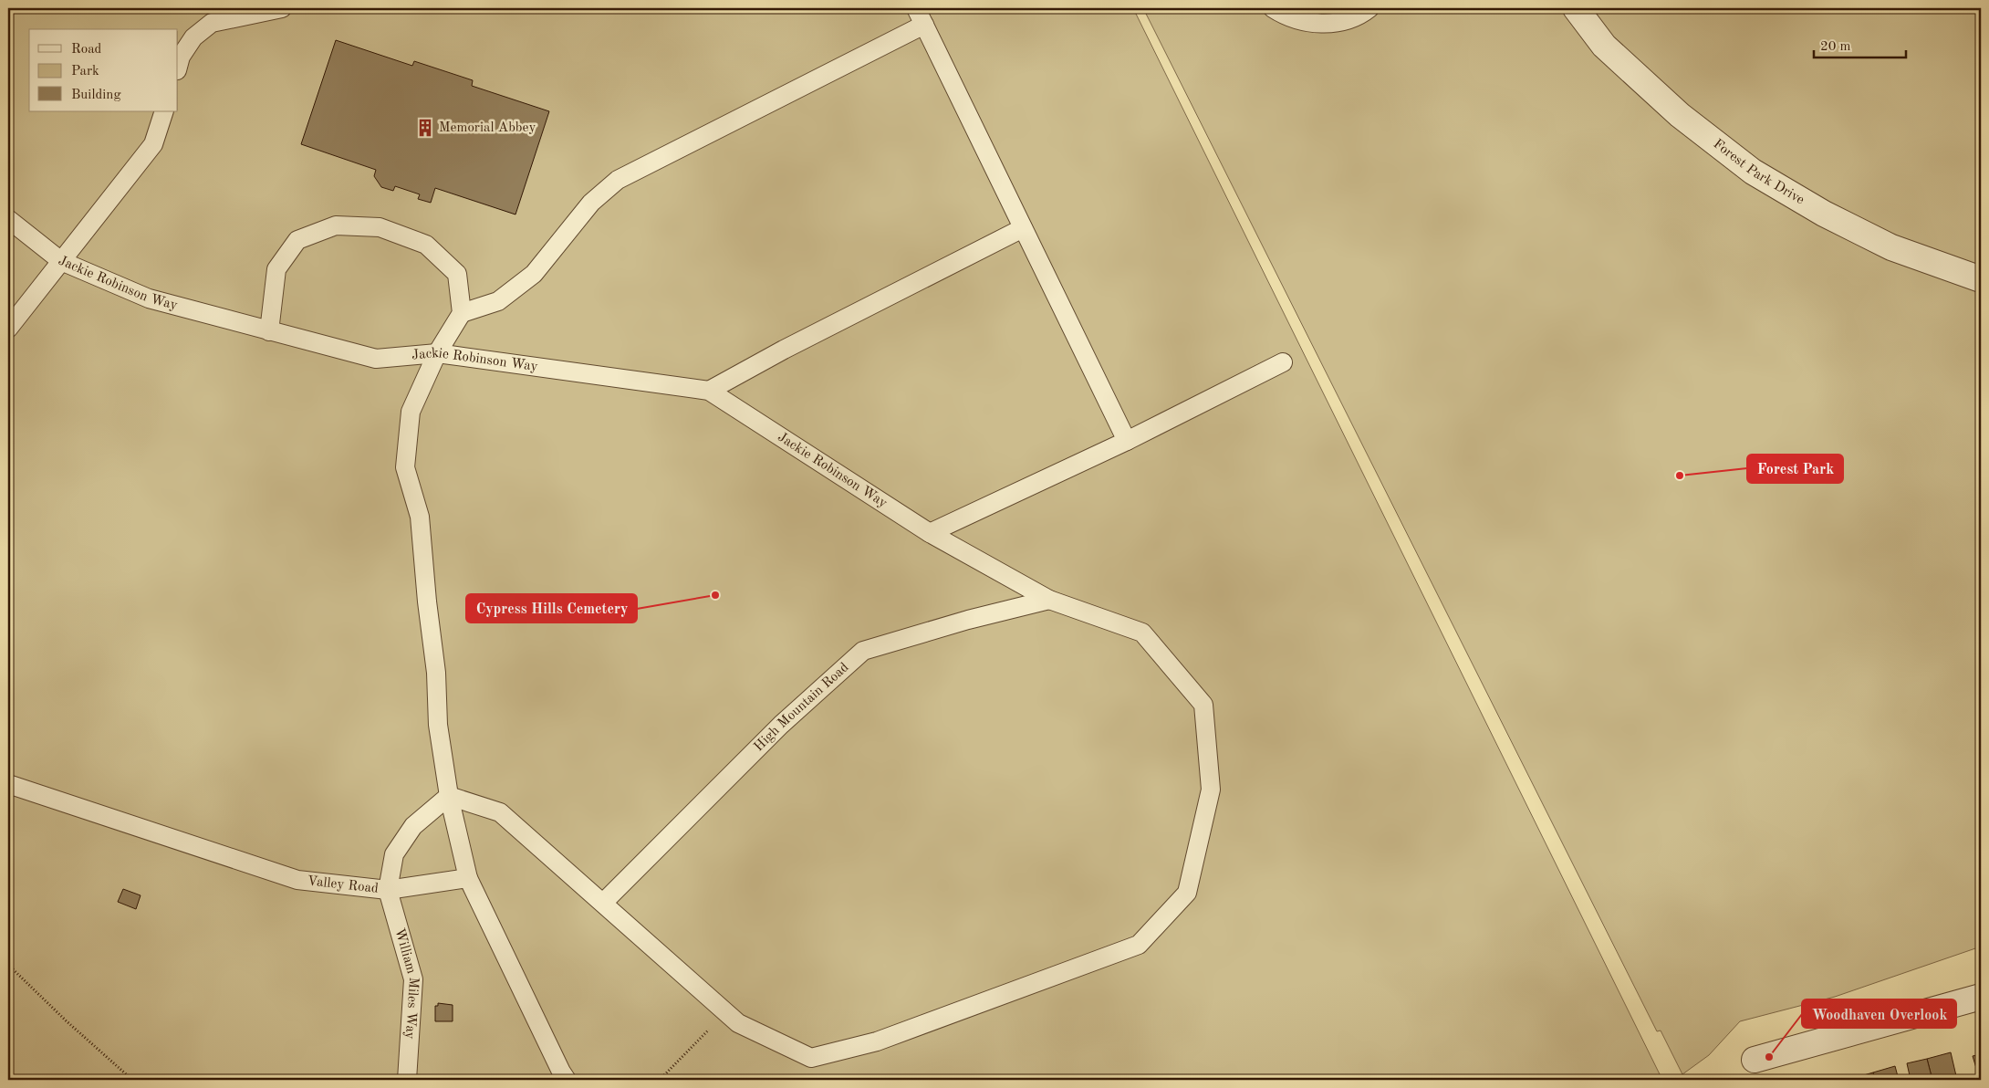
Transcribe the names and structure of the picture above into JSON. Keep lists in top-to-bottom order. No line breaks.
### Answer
{"streets":{"street":["Forest Park Drive"],"lane":["Jackie Robinson Way","High Mountain Road","Valley Road","William Miles Way"]},"crossings":[["Jackie Robinson Way","High Mountain Road"],["Valley Road","William Miles Way"]],"places":{"building":["Memorial Abbey"],"other":["Forest Park","Cypress Hills Cemetery","Woodhaven Overlook"]},"legend":["Road","Park","Building"],"scale_bar":"20 m"}
